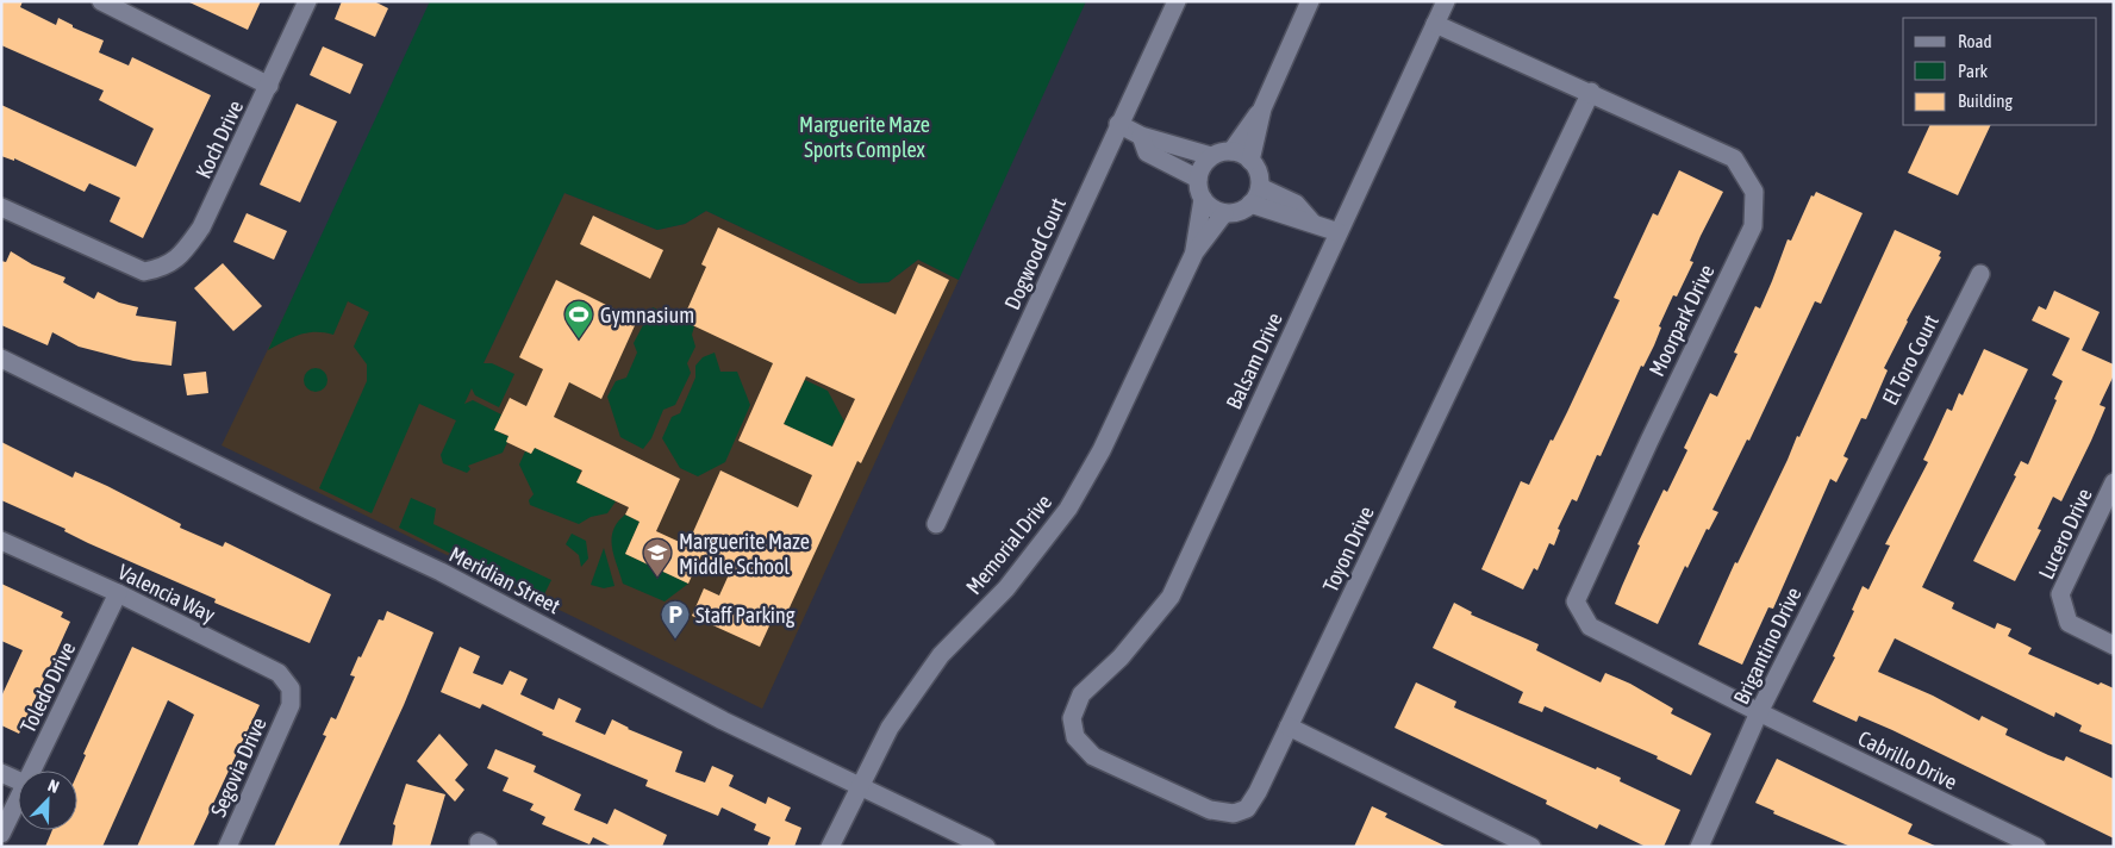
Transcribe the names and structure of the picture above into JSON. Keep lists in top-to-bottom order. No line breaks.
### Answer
{"streets":{"street":["Koch Drive","Dogwood Court","Moorpark Drive","El Toro Court","Balsam Drive","Lucero Drive","Memorial Drive","Toyon Drive","Meridian Street","Valencia Way","Brigantino Drive","Toledo Drive","Cabrillo Drive","Segovia Drive"]},"crossings":[["Moorpark Drive","Balsam Drive"],["Moorpark Drive","Toyon Drive"],["Moorpark Drive","Brigantino Drive"],["Moorpark Drive","Cabrillo Drive"],["El Toro Court","Brigantino Drive"],["Balsam Drive","Toyon Drive"],["Memorial Drive","Meridian Street"],["Valencia Way","Toledo Drive"],["Valencia Way","Segovia Drive"],["Brigantino Drive","Cabrillo Drive"]],"parks":["Marguerite Maze Sports Complex"],"places":{"sports":["Gymnasium"],"school or university":["Marguerite Maze Middle School"],"parking":["Staff Parking"]},"legend":["Road","Park","Building"],"north":"top right"}
